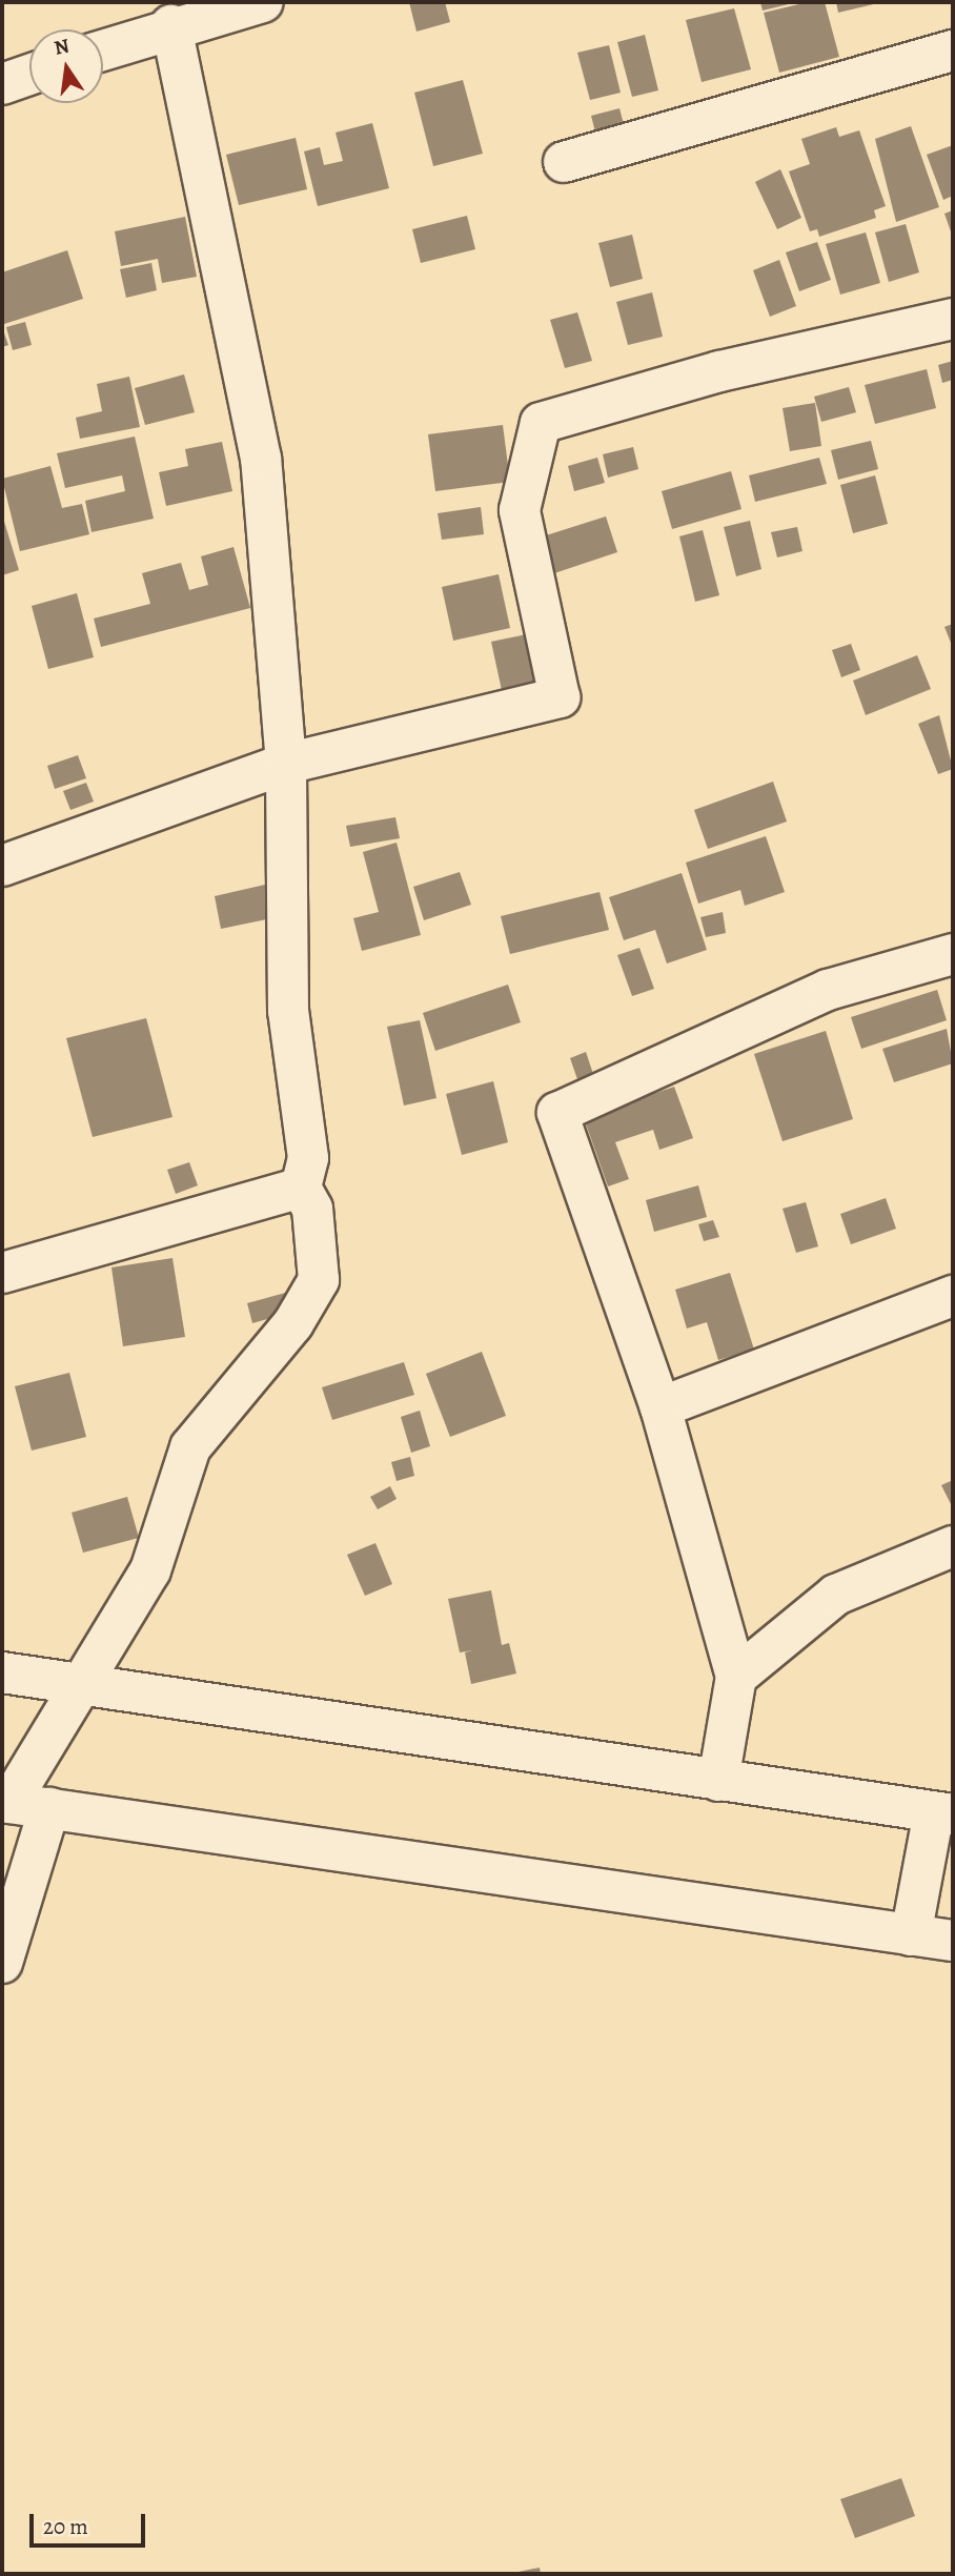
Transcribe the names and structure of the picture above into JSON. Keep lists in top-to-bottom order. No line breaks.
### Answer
{"scale_bar":"20 m","north":"top"}
